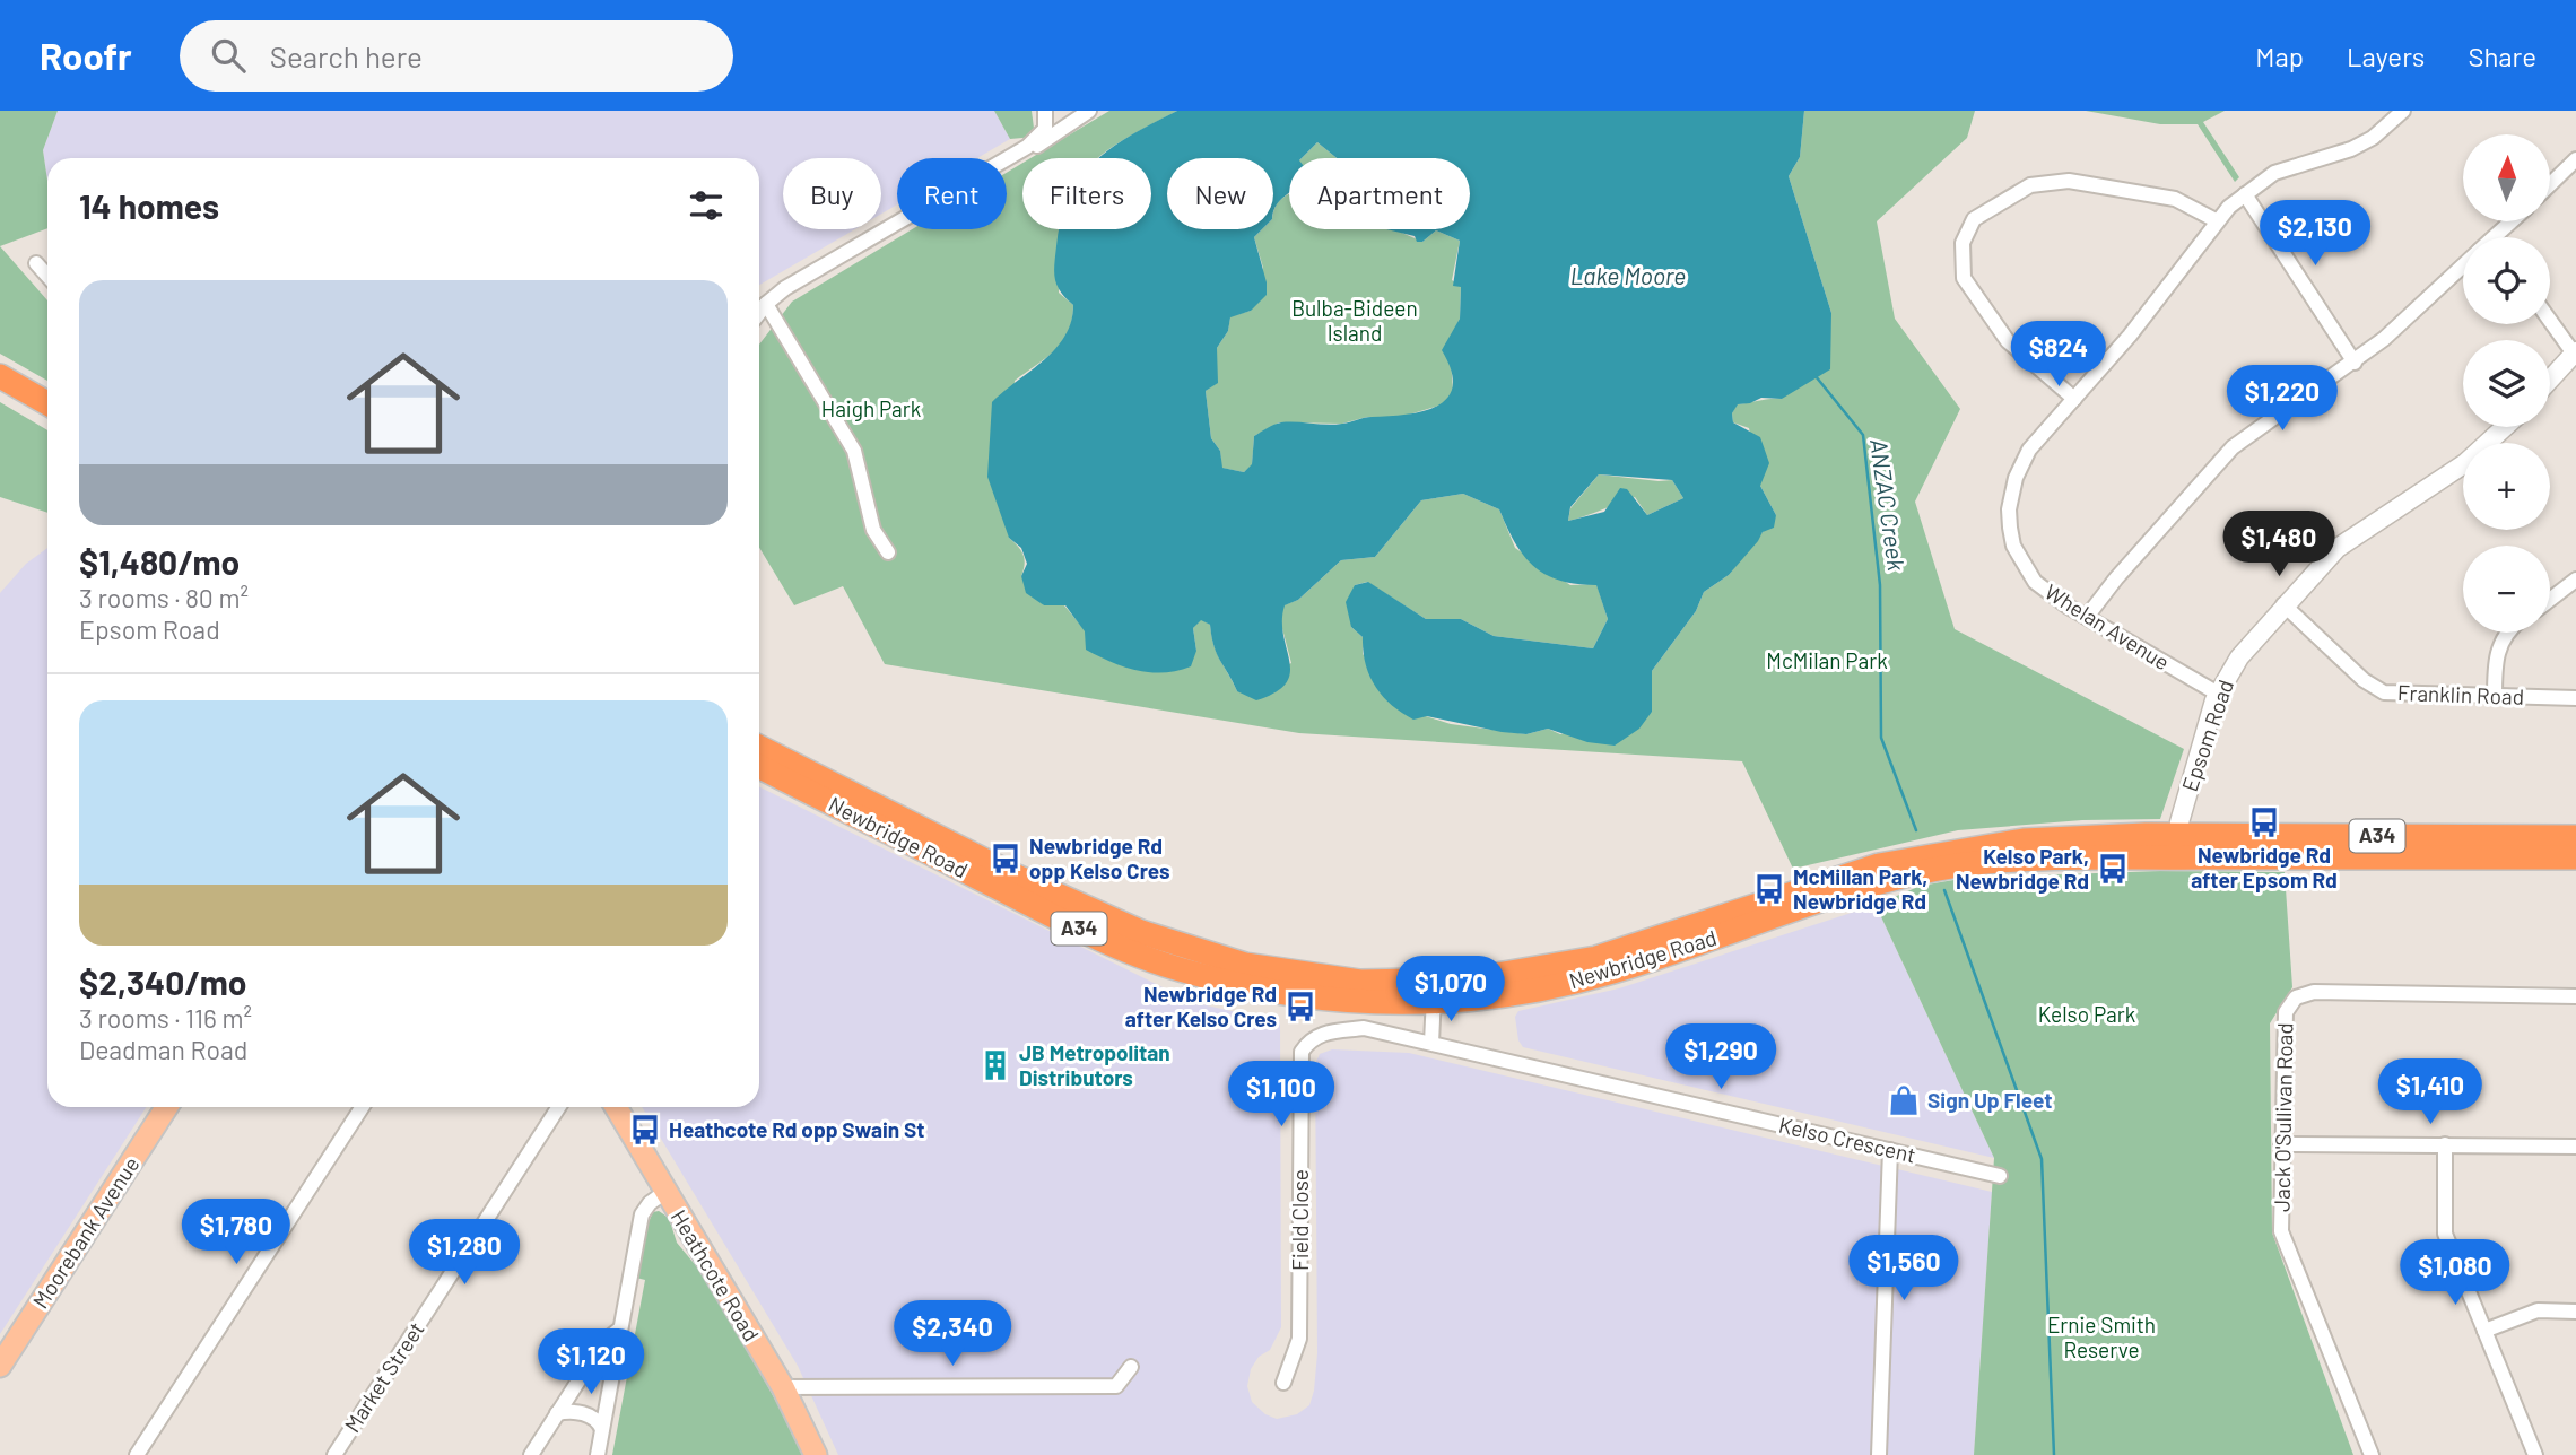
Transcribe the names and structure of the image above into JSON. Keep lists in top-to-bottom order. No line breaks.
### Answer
{"streets":{"highway":["A34","Newbridge Road"],"main road":["Moorebank Avenue","Heathcote Road"],"street":["Whelan Avenue","Franklin Road","Epsom Road","Jack O'Sullivan Road","Kelso Crescent","Field Close","Market Street"]},"crossings":[["Whelan Avenue","Epsom Road"],["Franklin Road","Epsom Road"],["Epsom Road","Newbridge Road"],["Kelso Crescent","Field Close"]],"water":["Lake Moore","ANZAC Creek"],"parks":["Bulba-Bideen Island","Haigh Park","McMilan Park","Kelso Park","Ernie Smith Reserve"],"places":{"bus stop":["Newbridge Rd after Epsom Rd","Newbridge Rd opp Kelso Cres","Kelso Park, Newbridge Rd","McMillan Park, Newbridge Rd","Newbridge Rd after Kelso Cres","Heathcote Rd opp Swain St"],"building":["JB Metropolitan Distributors"],"shop":["Sign Up Fleet"]},"north":"top","page":{"header":"Roofr","search":"Search here","nav":["Map","Layers","Share"],"map_buttons":["+","−"],"chip":["Buy","Rent","Filters","New","Apartment"],"heading":"14 homes","price":["$2,130","$824","$1,220","$1,480","$1,070","$1,290","$1,410","$1,100","$1,780","$1,280","$1,560","$1,080","$2,340","$1,120"],"list":[{"name":"$1,480/mo","note":"3 rooms · 80 m² · Epsom Road"},{"name":"$2,340/mo","note":"3 rooms · 116 m² · Deadman Road"}]}}
